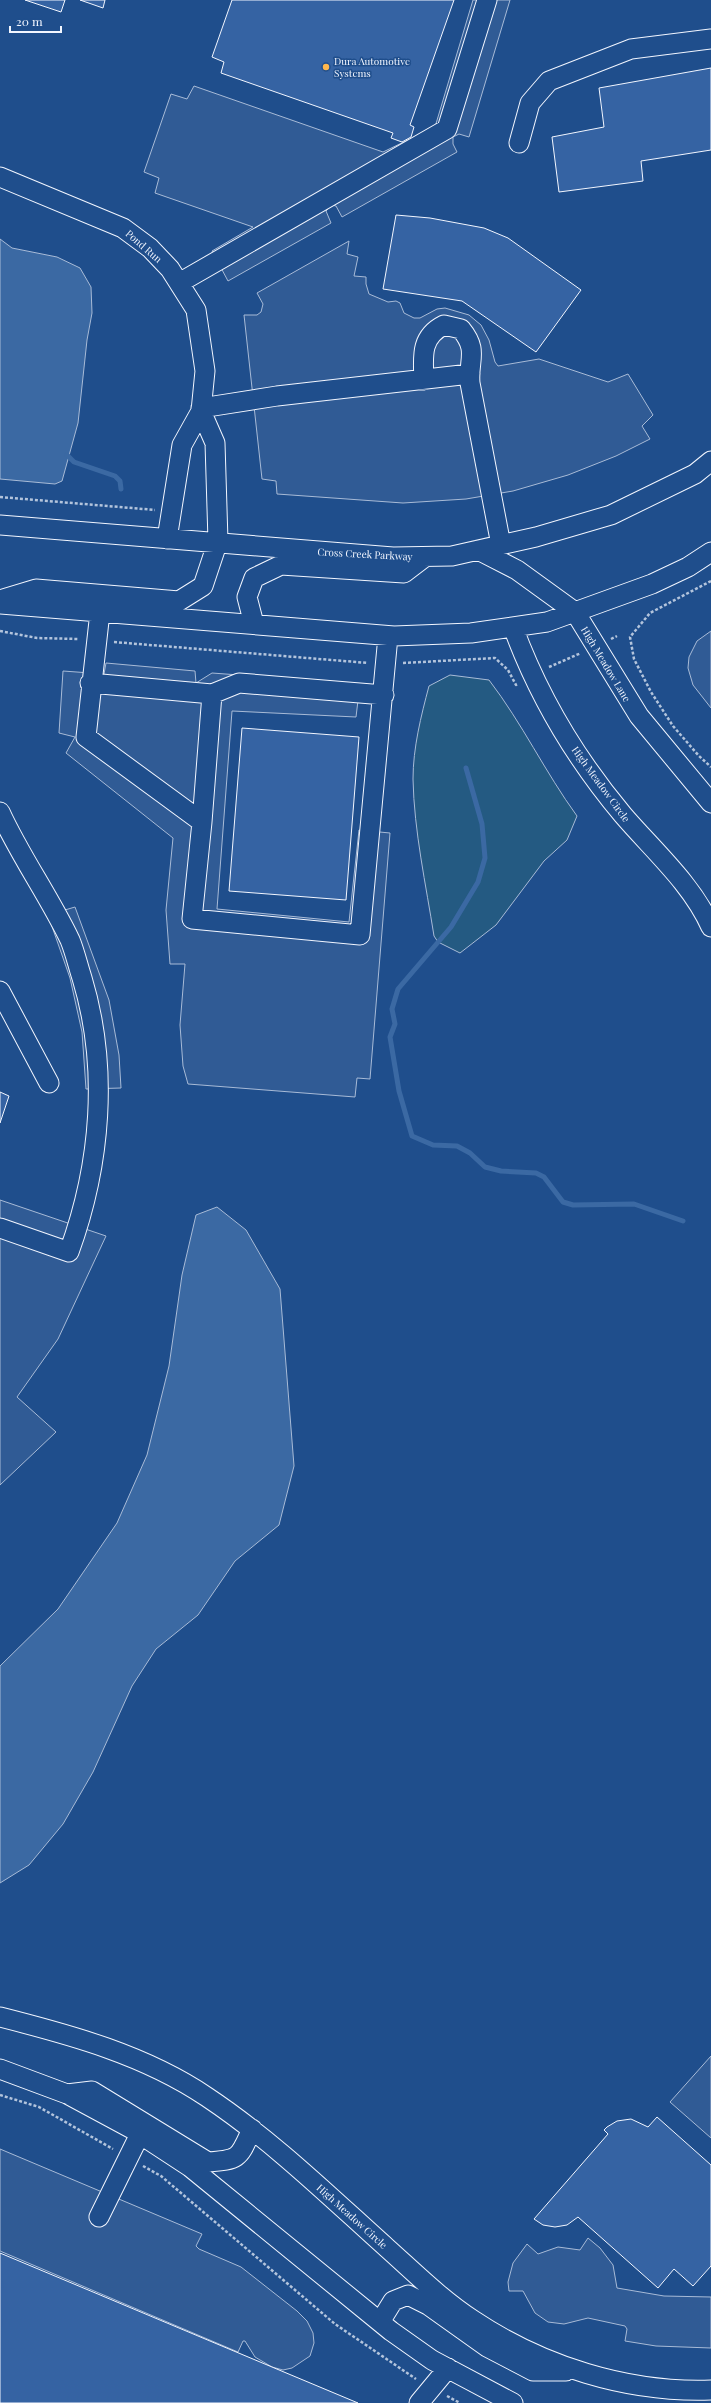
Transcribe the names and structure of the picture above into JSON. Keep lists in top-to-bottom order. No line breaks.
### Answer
{"streets":{"street":["Pond Run","Cross Creek Parkway","High Meadow Lane","High Meadow Circle"]},"crossings":[["Pond Run","Cross Creek Parkway"]],"places":["Dura Automotive Systems"],"scale_bar":"20 m"}
